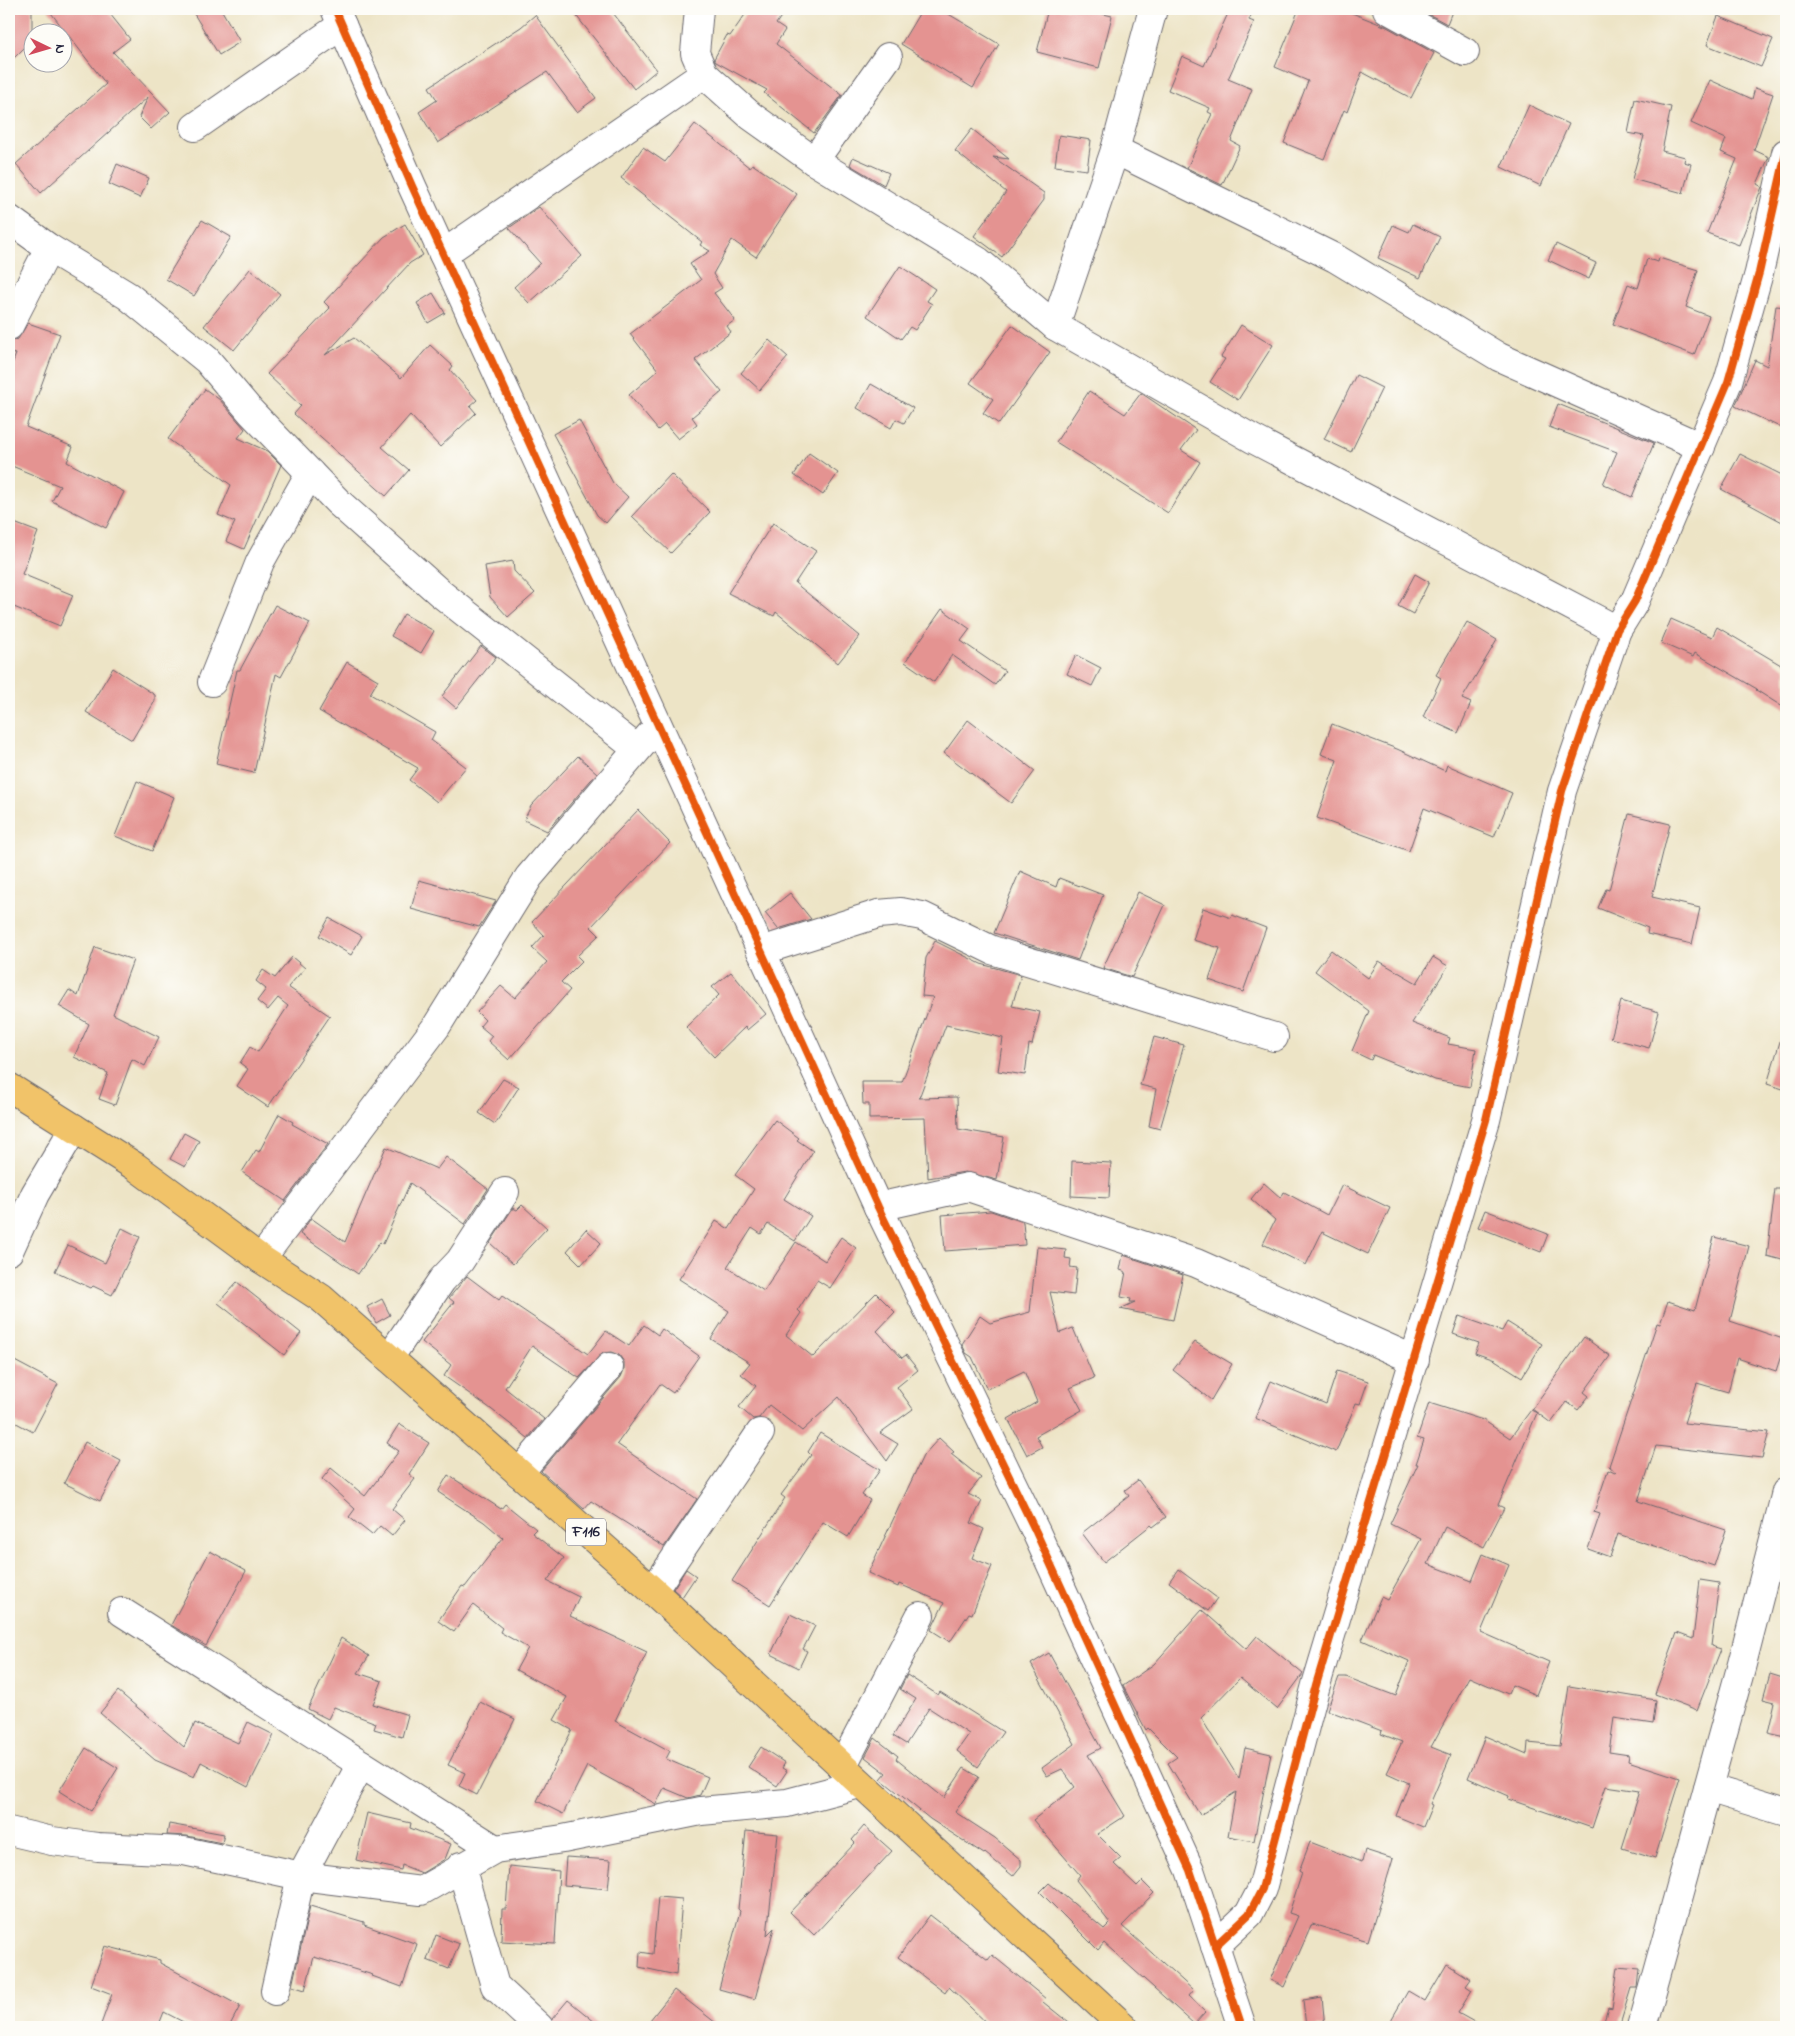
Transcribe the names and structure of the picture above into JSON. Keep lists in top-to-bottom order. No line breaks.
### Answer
{"streets":{"main road":["F116"]},"north":"right"}
